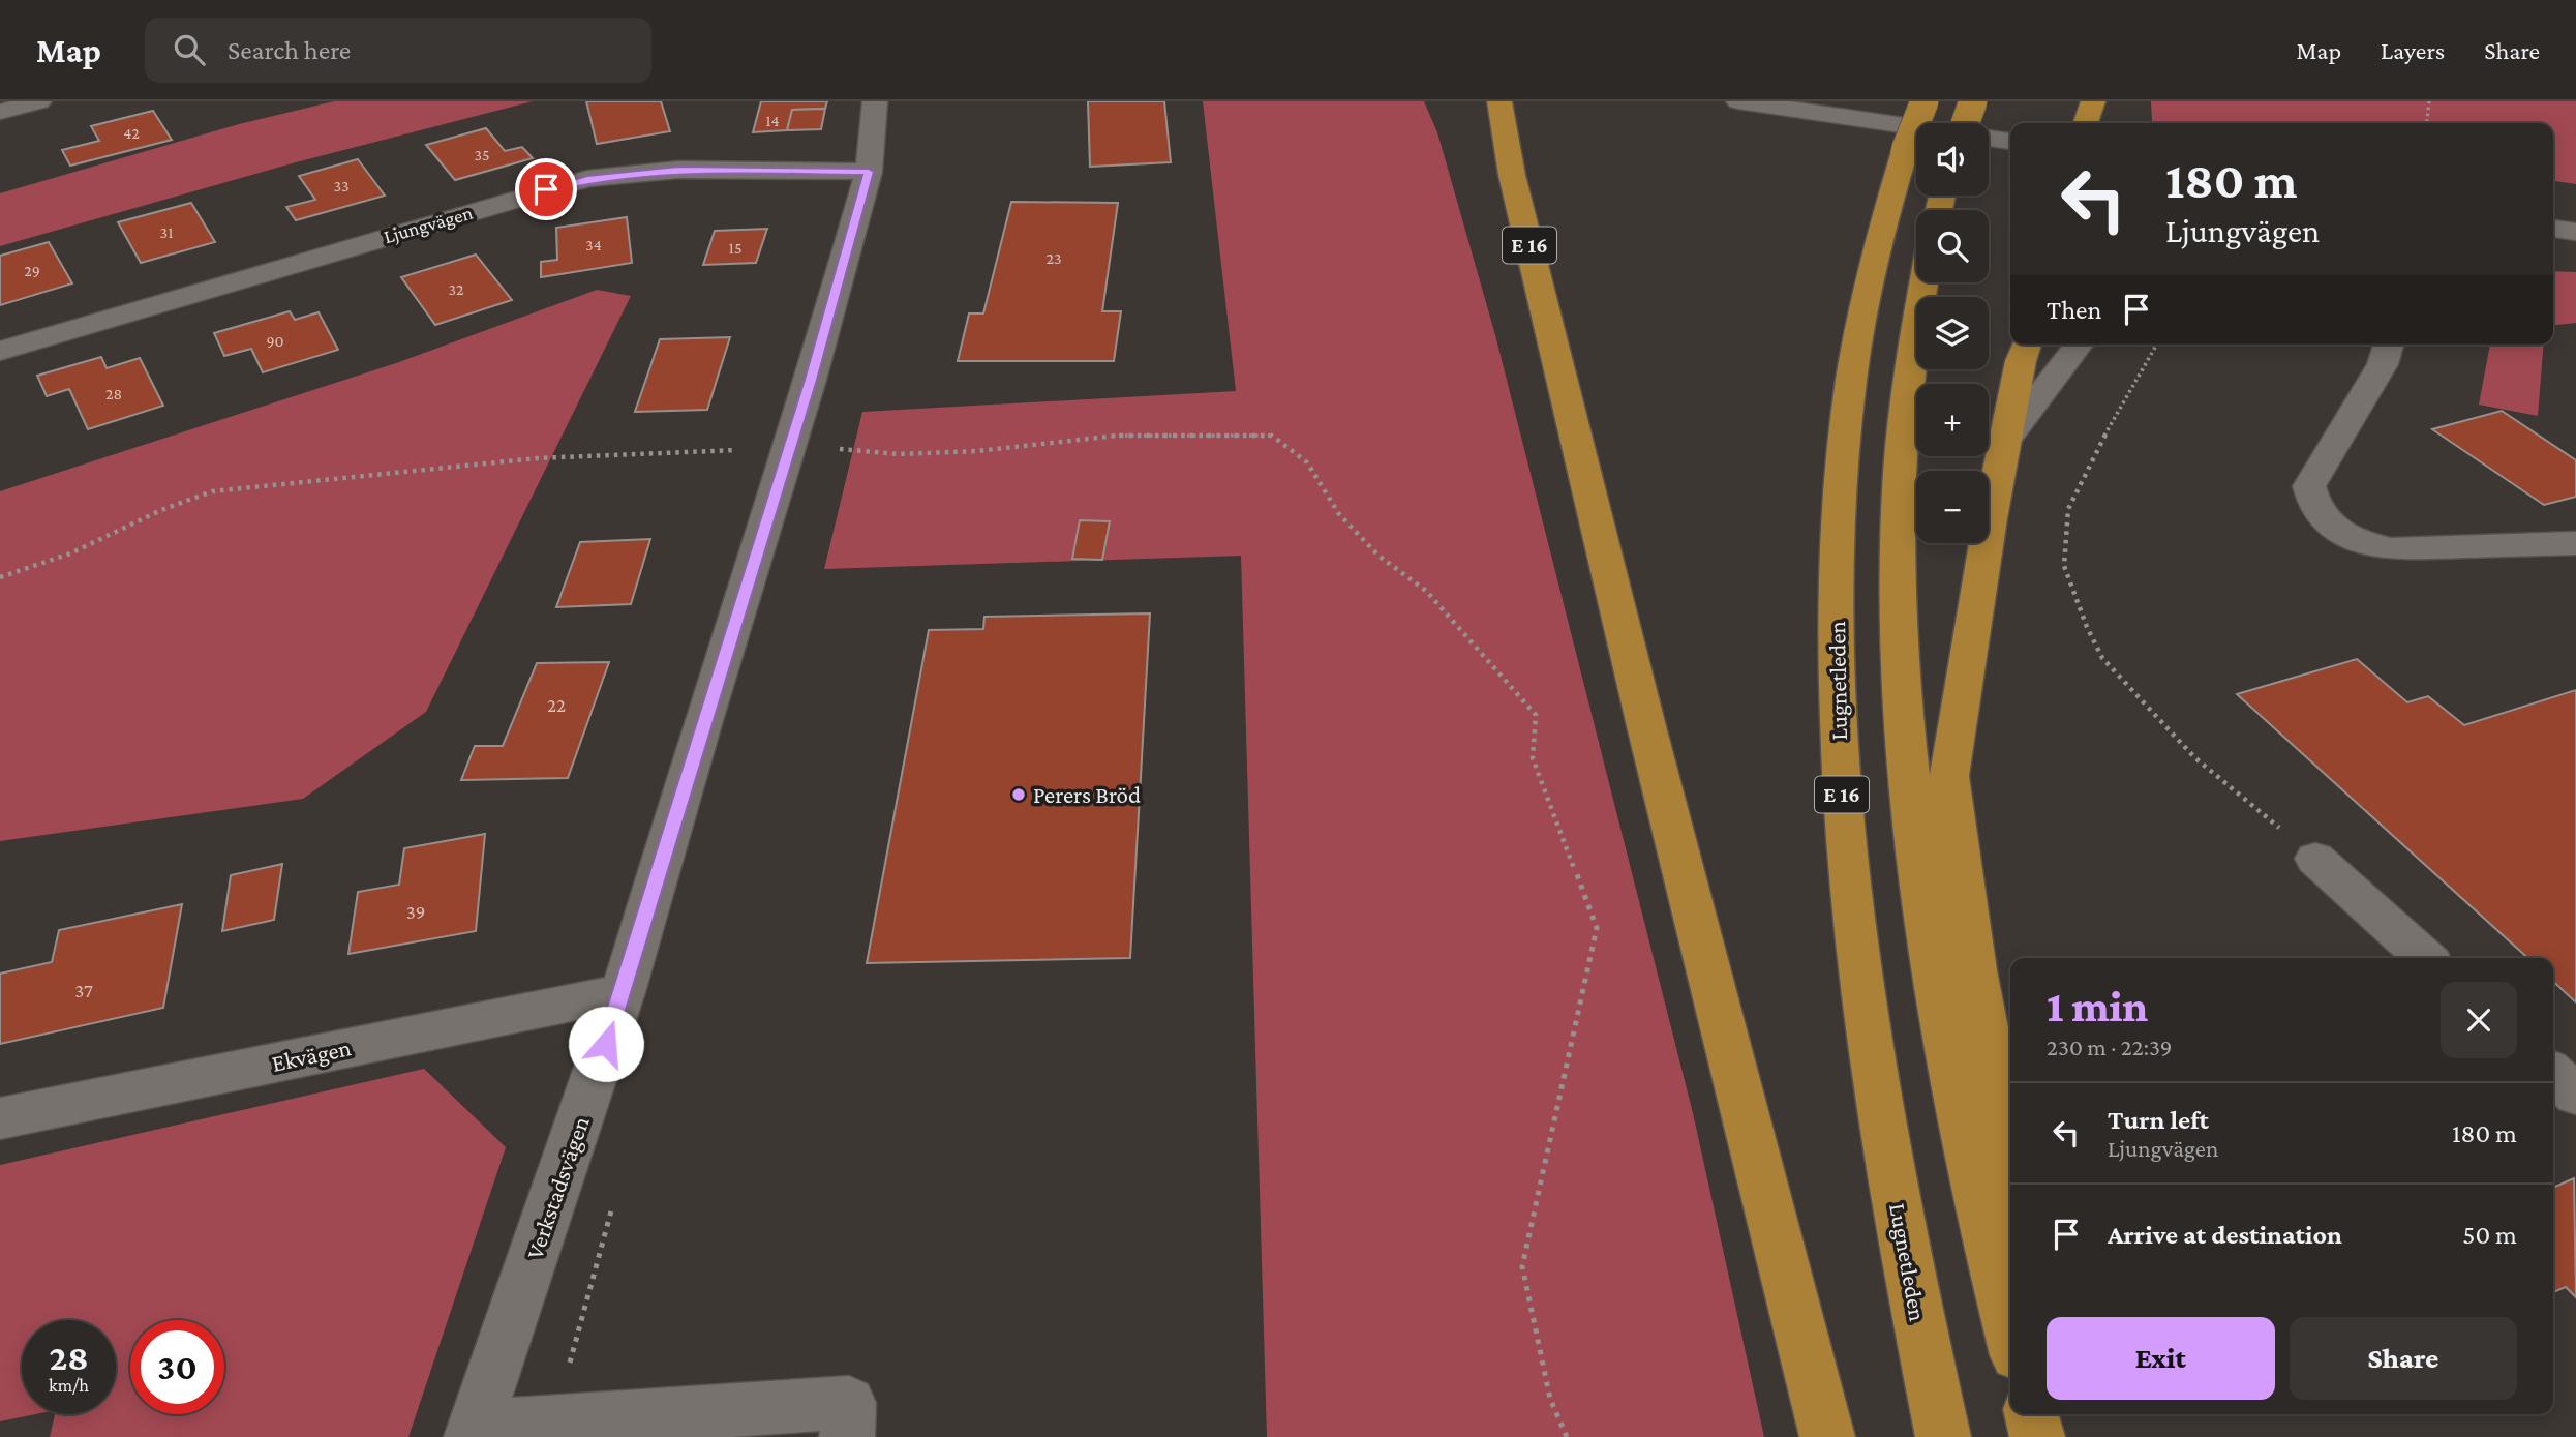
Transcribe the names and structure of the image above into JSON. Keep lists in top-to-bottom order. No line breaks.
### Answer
{"streets":{"highway":["E 16","Lugnetleden"],"street":["Ljungvägen","Ekvägen","Verkstadsvägen"]},"crossings":[["Ljungvägen","Verkstadsvägen"],["Ekvägen","Verkstadsvägen"]],"places":["Perers Bröd"],"house_numbers":["14","42","35","33","31","34","15","23","29","32","90","28","22","39","37"],"page":{"header":"Map","search":"Search here","nav":["Map","Layers","Share"],"map_buttons":["+","−"],"turn":["180 m","Ljungvägen"],"then":"Then","heading":["1 min","230 m · 22:39"],"list":[{"name":"Turn left","note":"Ljungvägen","value":"180 m"},{"name":"Arrive at destination","value":"50 m"}],"buttons":["Exit","Share"],"speed":"28 km/h","limit":"30"}}
